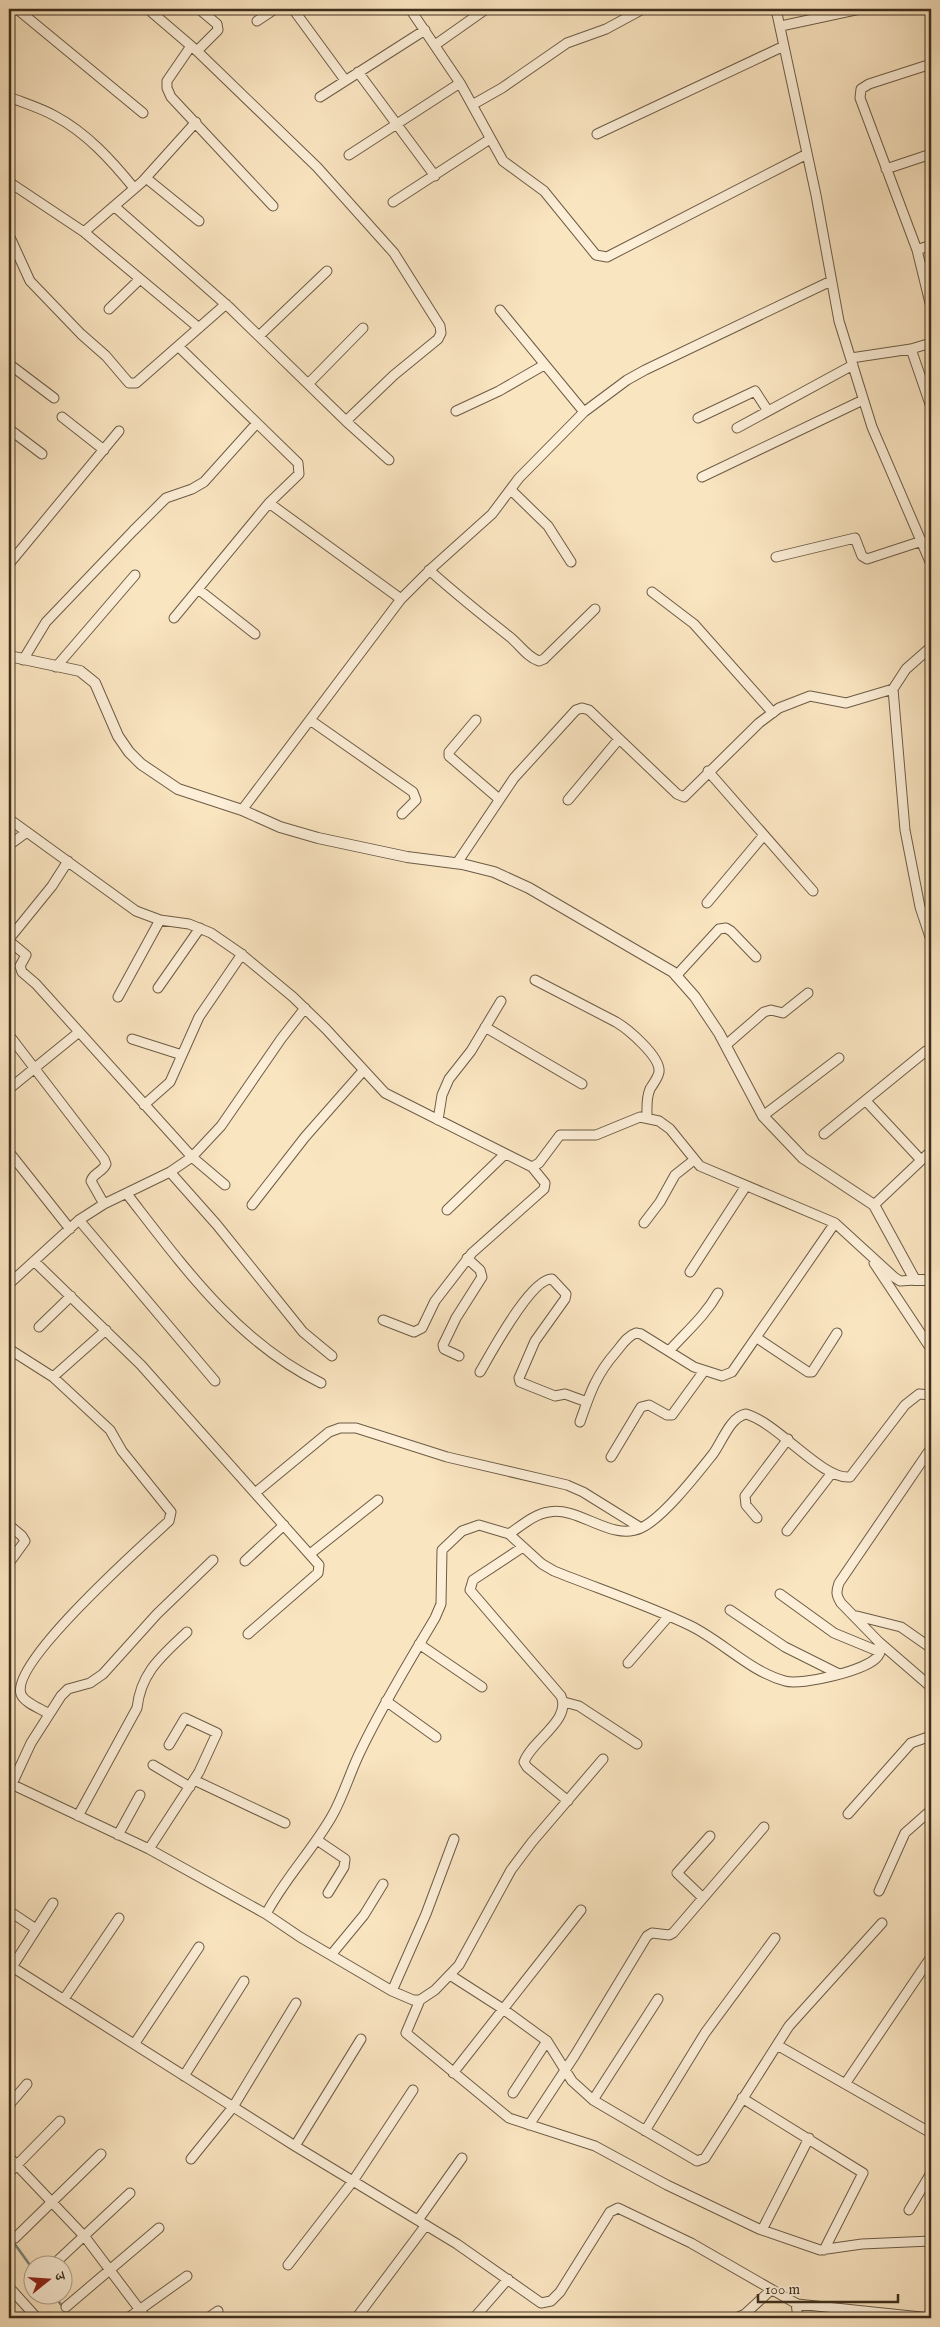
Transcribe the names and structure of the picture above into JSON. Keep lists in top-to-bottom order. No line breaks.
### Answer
{"scale_bar":"100 m","north":"right"}
